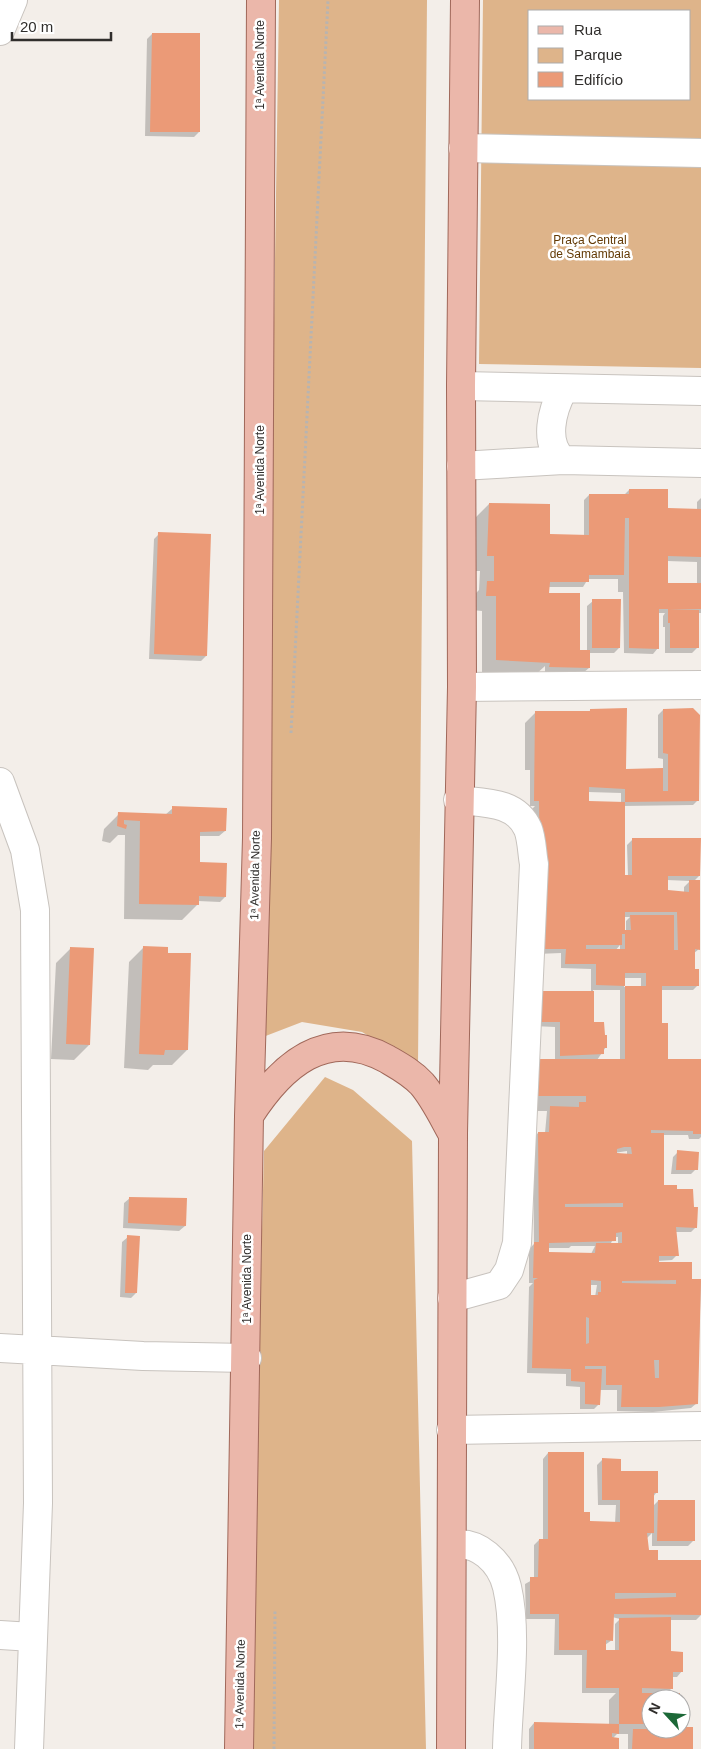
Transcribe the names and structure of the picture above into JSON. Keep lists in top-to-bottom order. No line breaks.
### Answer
{"streets":{"main road":["1ᵃ Avenida Norte"]},"parks":["Praça Central de Samambaia"],"legend":["Rua","Parque","Edifício"],"scale_bar":"20 m","north":"top left"}
